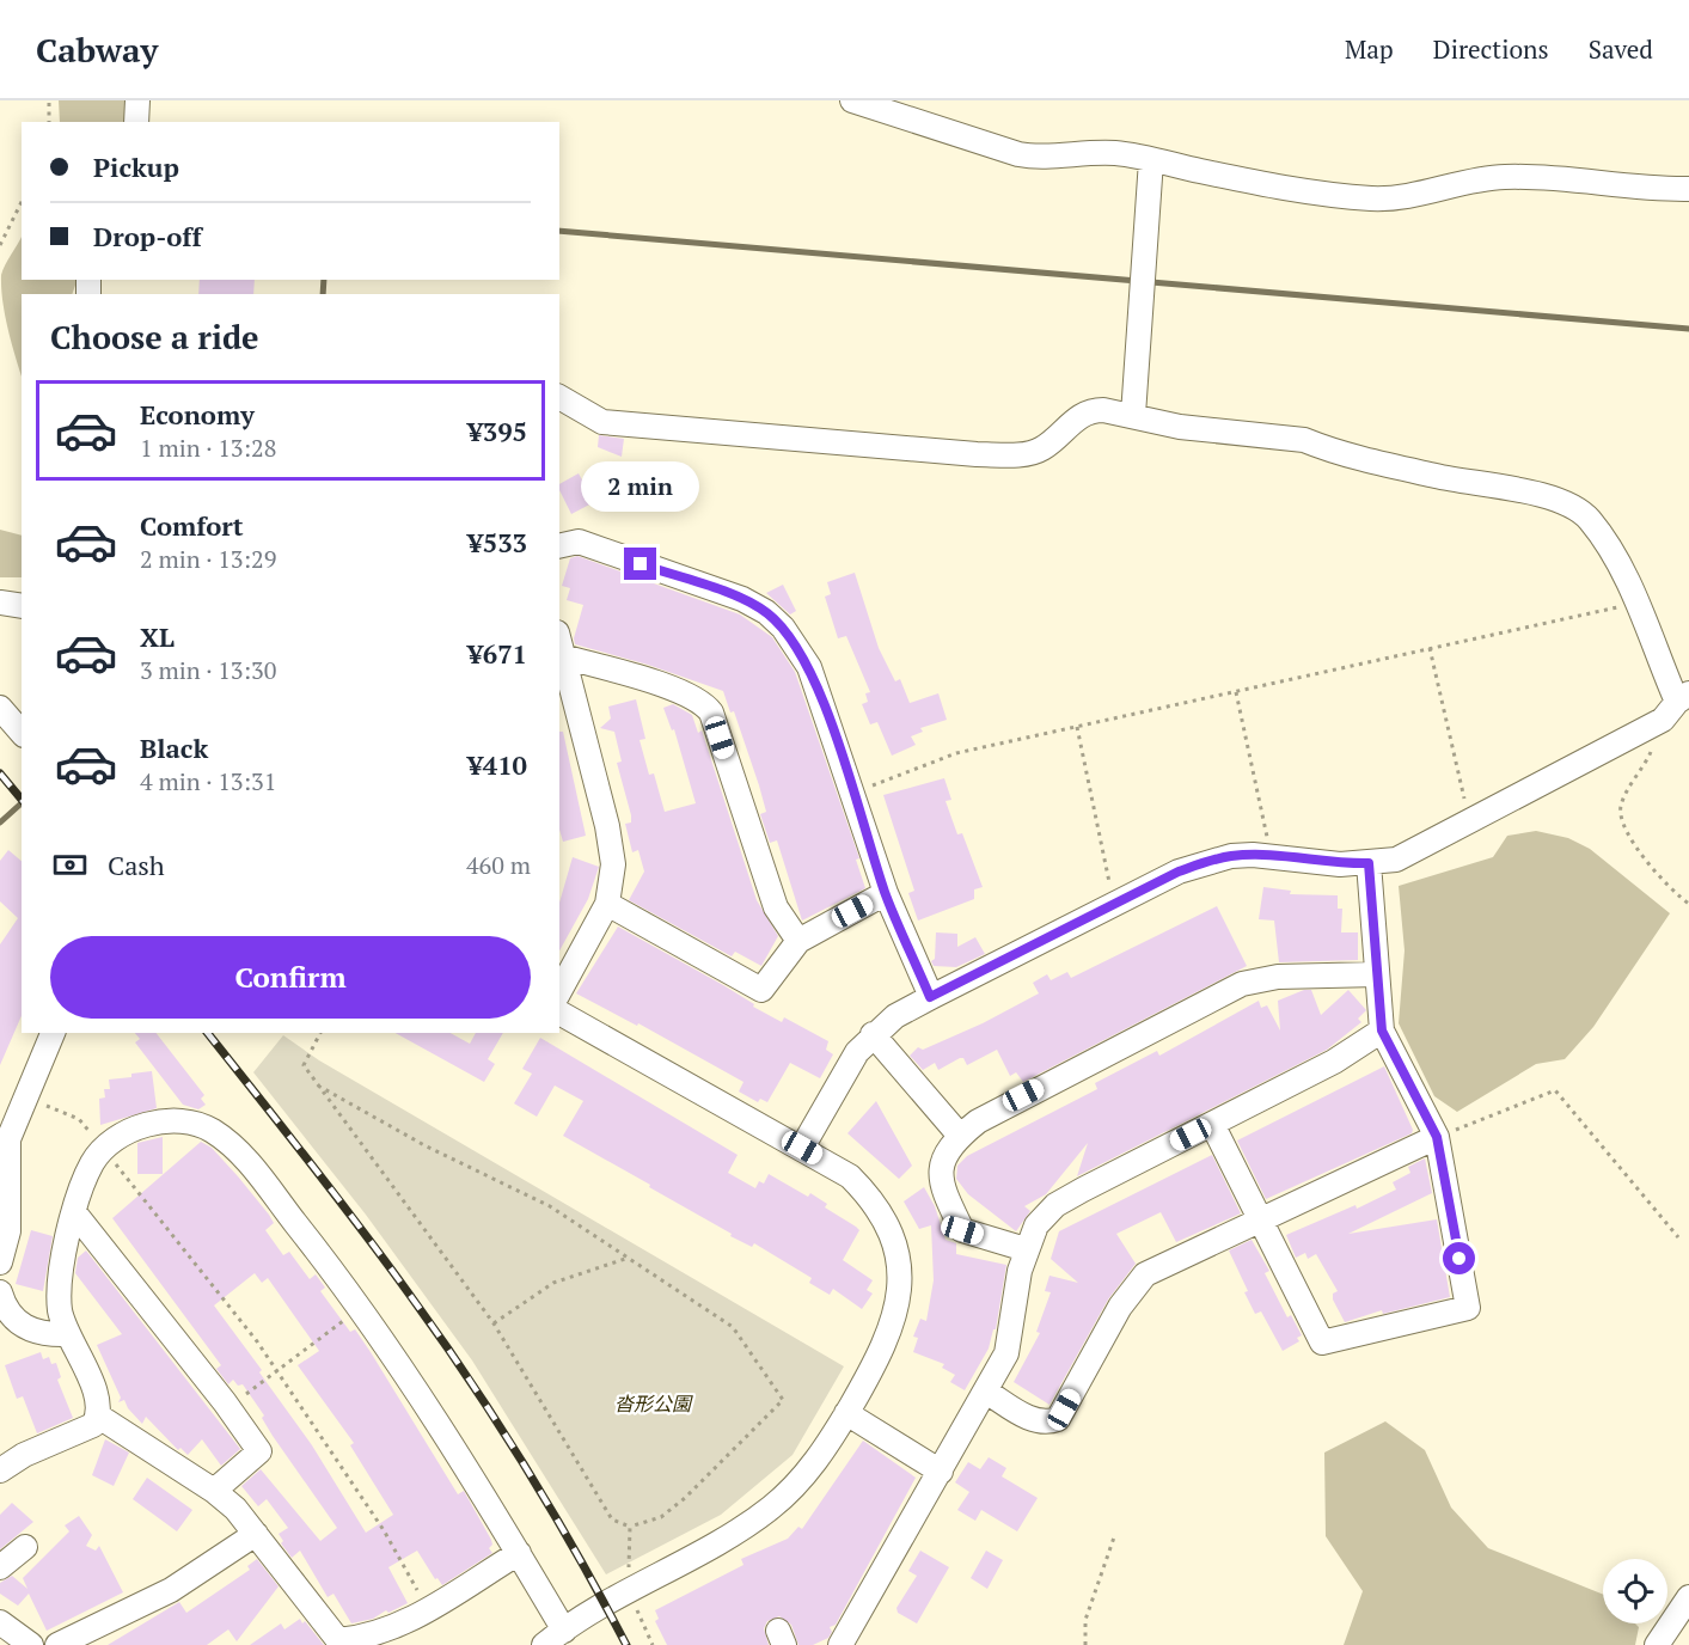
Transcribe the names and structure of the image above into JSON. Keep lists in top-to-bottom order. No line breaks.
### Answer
{"parks":["沓形公園"],"page":{"header":"Cabway","nav":["Map","Directions","Saved"],"banner":["Pickup","Drop-off"],"heading":"Choose a ride","list":[{"name":"Economy","note":"1 min · 13:28","value":"¥395"},{"name":"Comfort","note":"2 min · 13:29","value":"¥533"},{"name":"XL","note":"3 min · 13:30","value":"¥671"},{"name":"Black","note":"4 min · 13:31","value":"¥410"}],"bubble":"2 min","pay":["Cash","460 m"],"buttons":"Confirm"}}
